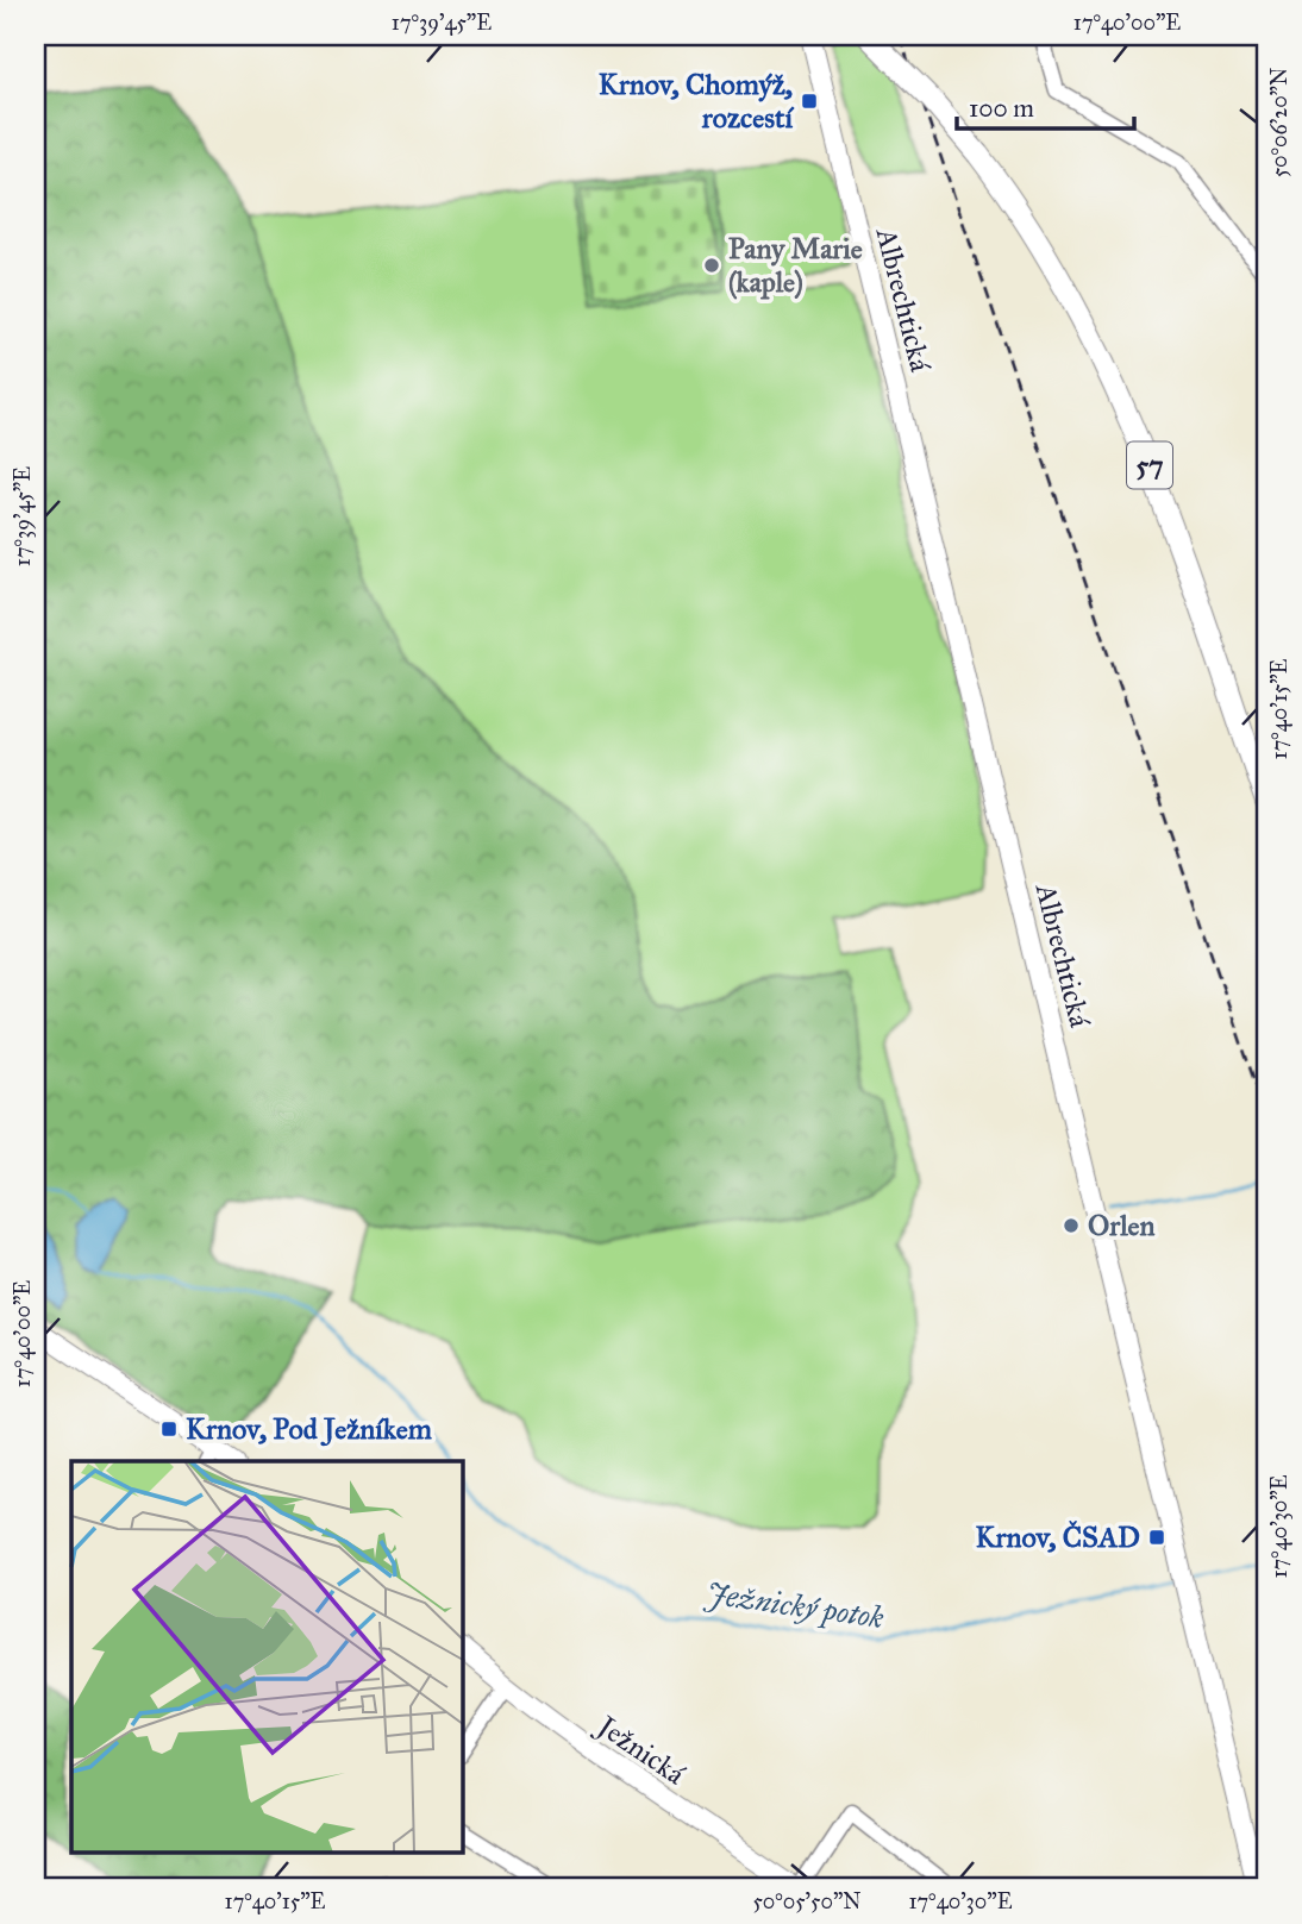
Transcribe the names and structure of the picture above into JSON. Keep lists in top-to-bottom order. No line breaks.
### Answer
{"streets":{"main road":["Albrechtická","57","Ježnická"]},"water":["Ježnický potok"],"places":{"transit":["Krnov, Chomýž, rozcestí","Krnov, Pod Ježníkem","Krnov, ČSAD"],"other":["Pany Marie (kaple)","Orlen"]},"scale_bar":"100 m","coordinates":["17°39'45\"E","17°40'00\"E","50°06'20\"N","17°40'15\"E","17°40'30\"E","50°05'50\"N"]}
